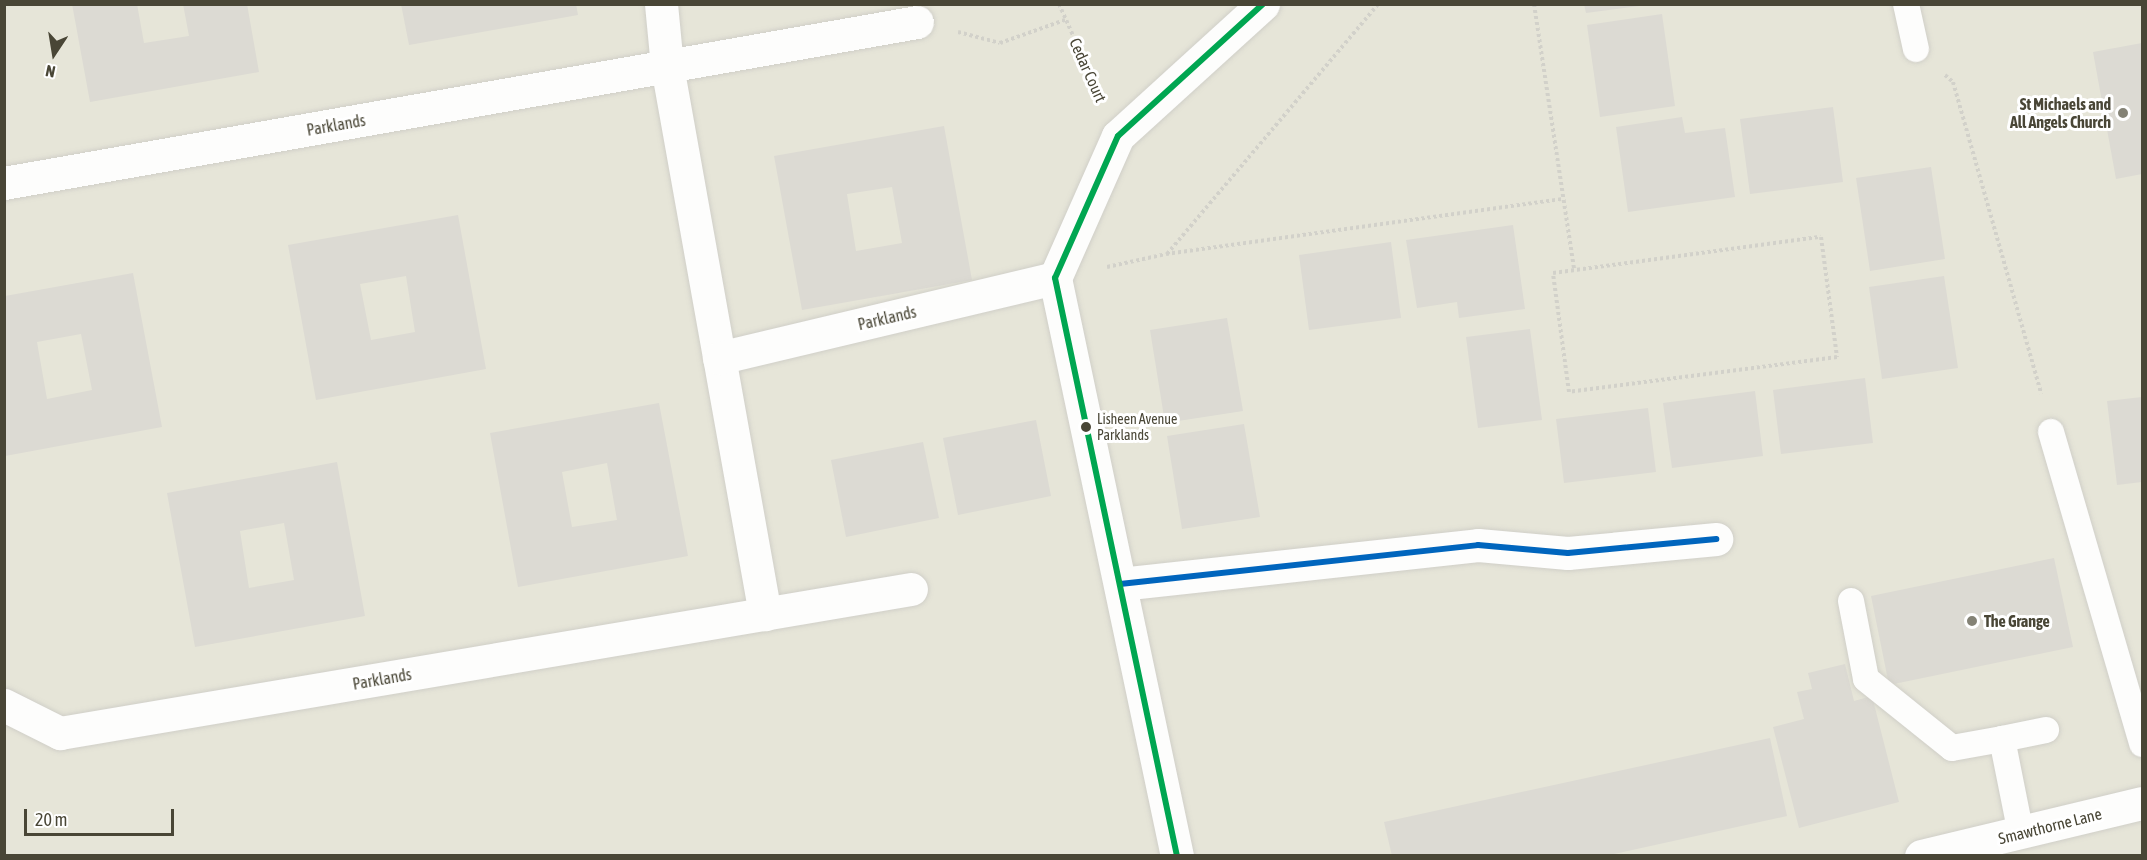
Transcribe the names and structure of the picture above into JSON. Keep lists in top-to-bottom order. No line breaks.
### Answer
{"streets":{"street":["Parklands","Smawthorne Lane"],"path":["Cedar Court"]},"places":["St Michaels and All Angels Church","Lisheen Avenue Parklands","The Grange"],"scale_bar":"20 m","north":"bottom"}
